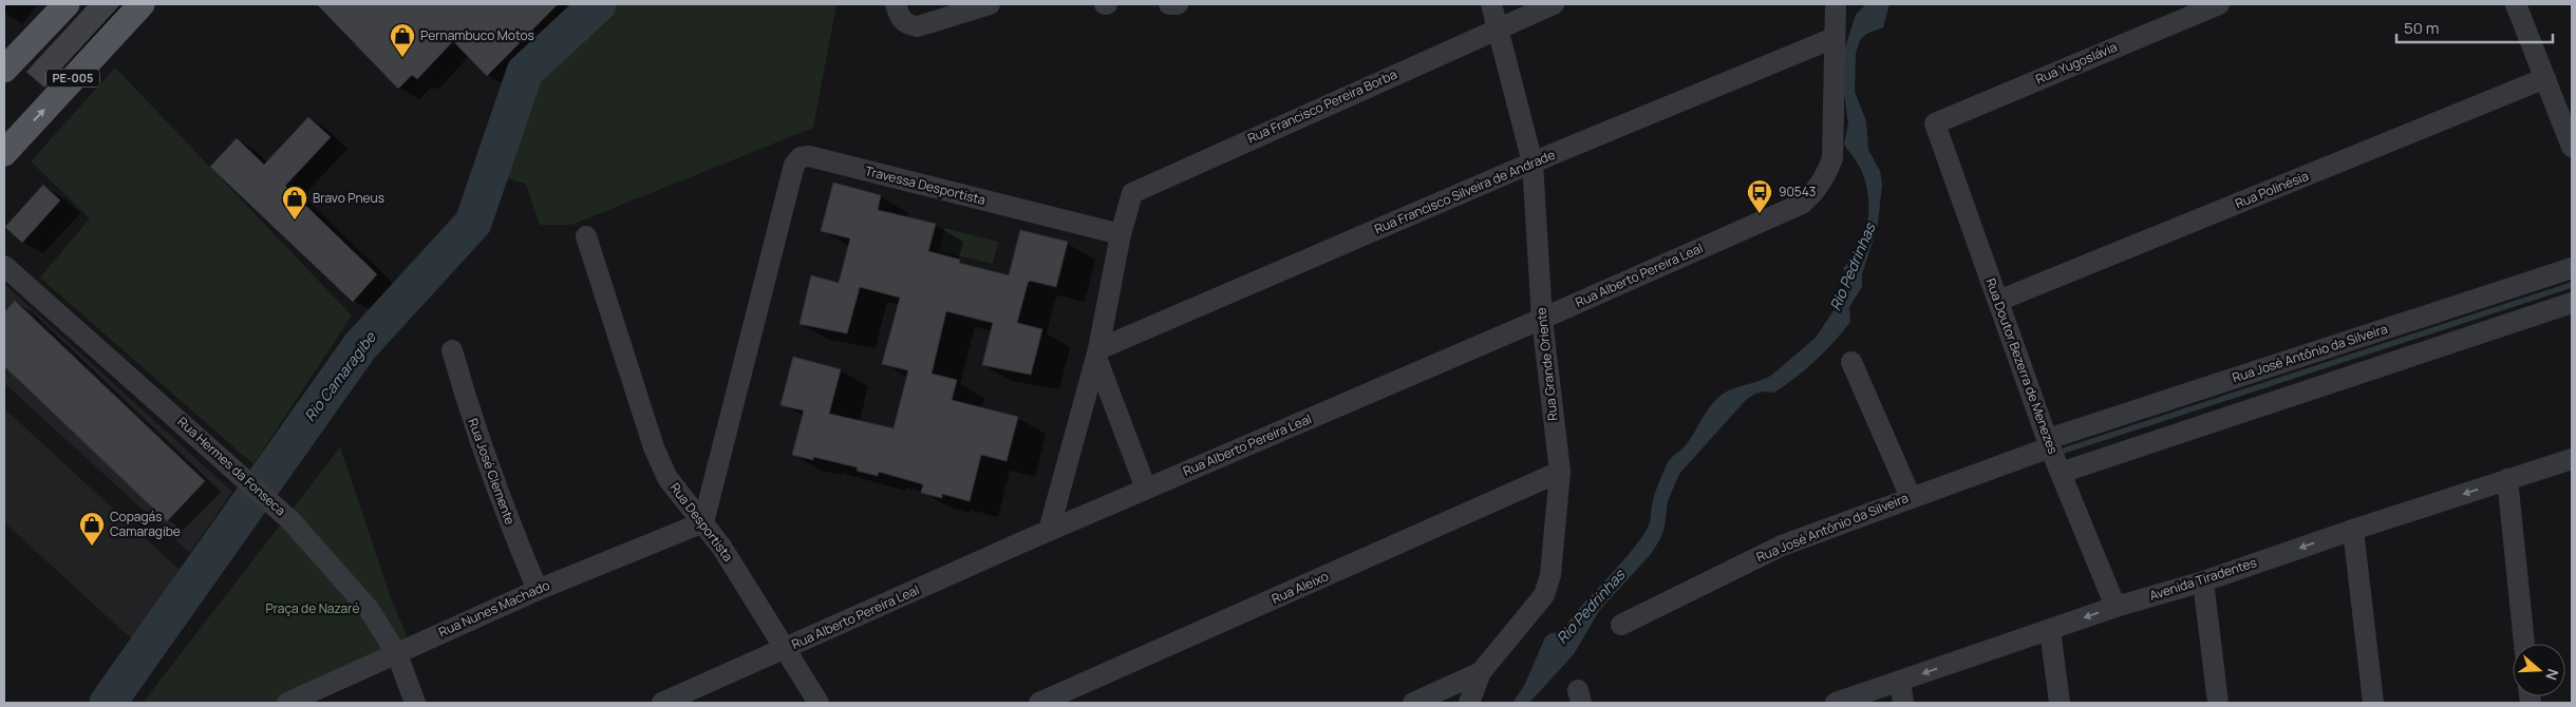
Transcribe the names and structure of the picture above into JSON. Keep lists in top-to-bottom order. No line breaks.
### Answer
{"streets":{"main road":["PE-005"],"street":["Rua Yugoslávia","Rua Francisco Pereira Borba","Travessa Desportista","Rua Polinésia","Rua Francisco Silveira de Andrade","Rua Alberto Pereira Leal","Rua José Antônio da Silveira","Rua Grande Oriente","Rua Doutor Bezerra de Menezes","Rua Hermes da Fonseca","Rua José Clemente","Rua Desportista","Avenida Tiradentes","Rua Aleixo","Rua Nunes Machado"]},"crossings":[["Rua Yugoslávia","Rua Doutor Bezerra de Menezes"],["Rua Francisco Pereira Borba","Travessa Desportista"],["Rua Francisco Pereira Borba","Rua Grande Oriente"],["Travessa Desportista","Rua Desportista"],["Travessa Desportista","Rua Nunes Machado"],["Rua Polinésia","Rua Doutor Bezerra de Menezes"],["Rua Francisco Silveira de Andrade","Rua Alberto Pereira Leal"],["Rua Francisco Silveira de Andrade","Rua Grande Oriente"],["Rua Alberto Pereira Leal","Rua Grande Oriente"],["Rua Alberto Pereira Leal","Rua Desportista"],["Rua José Antônio da Silveira","Rua Doutor Bezerra de Menezes"],["Rua Grande Oriente","Rua Aleixo"],["Rua Doutor Bezerra de Menezes","Avenida Tiradentes"],["Rua Hermes da Fonseca","Rua Nunes Machado"],["Rua José Clemente","Rua Nunes Machado"],["Rua Desportista","Rua Nunes Machado"]],"water":["Rio Pedrinhas","Rio Camaragibe"],"parks":["Praça de Nazaré"],"places":{"shop":["Pernambuco Motos","Bravo Pneus","Copagás Camaragibe"],"bus stop":["90543"]},"scale_bar":"50 m","north":"right"}
